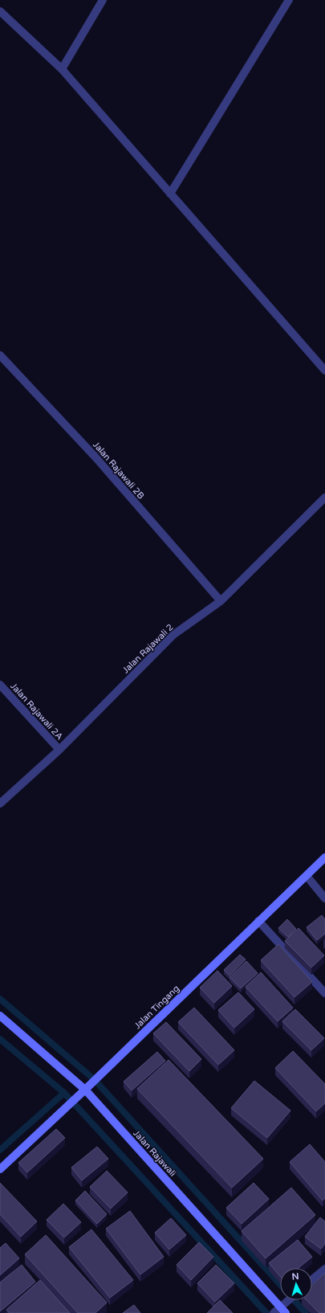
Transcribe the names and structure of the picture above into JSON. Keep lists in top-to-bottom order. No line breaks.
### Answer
{"streets":{"main road":["Jalan Tingang","Jalan Rajawali"],"street":["Jalan Rajawali 2B","Jalan Rajawali 2","Jalan Rajawali 2A"]},"crossings":[["Jalan Rajawali 2B","Jalan Rajawali 2"],["Jalan Rajawali 2","Jalan Rajawali 2A"],["Jalan Tingang","Jalan Rajawali"]],"north":"top"}
